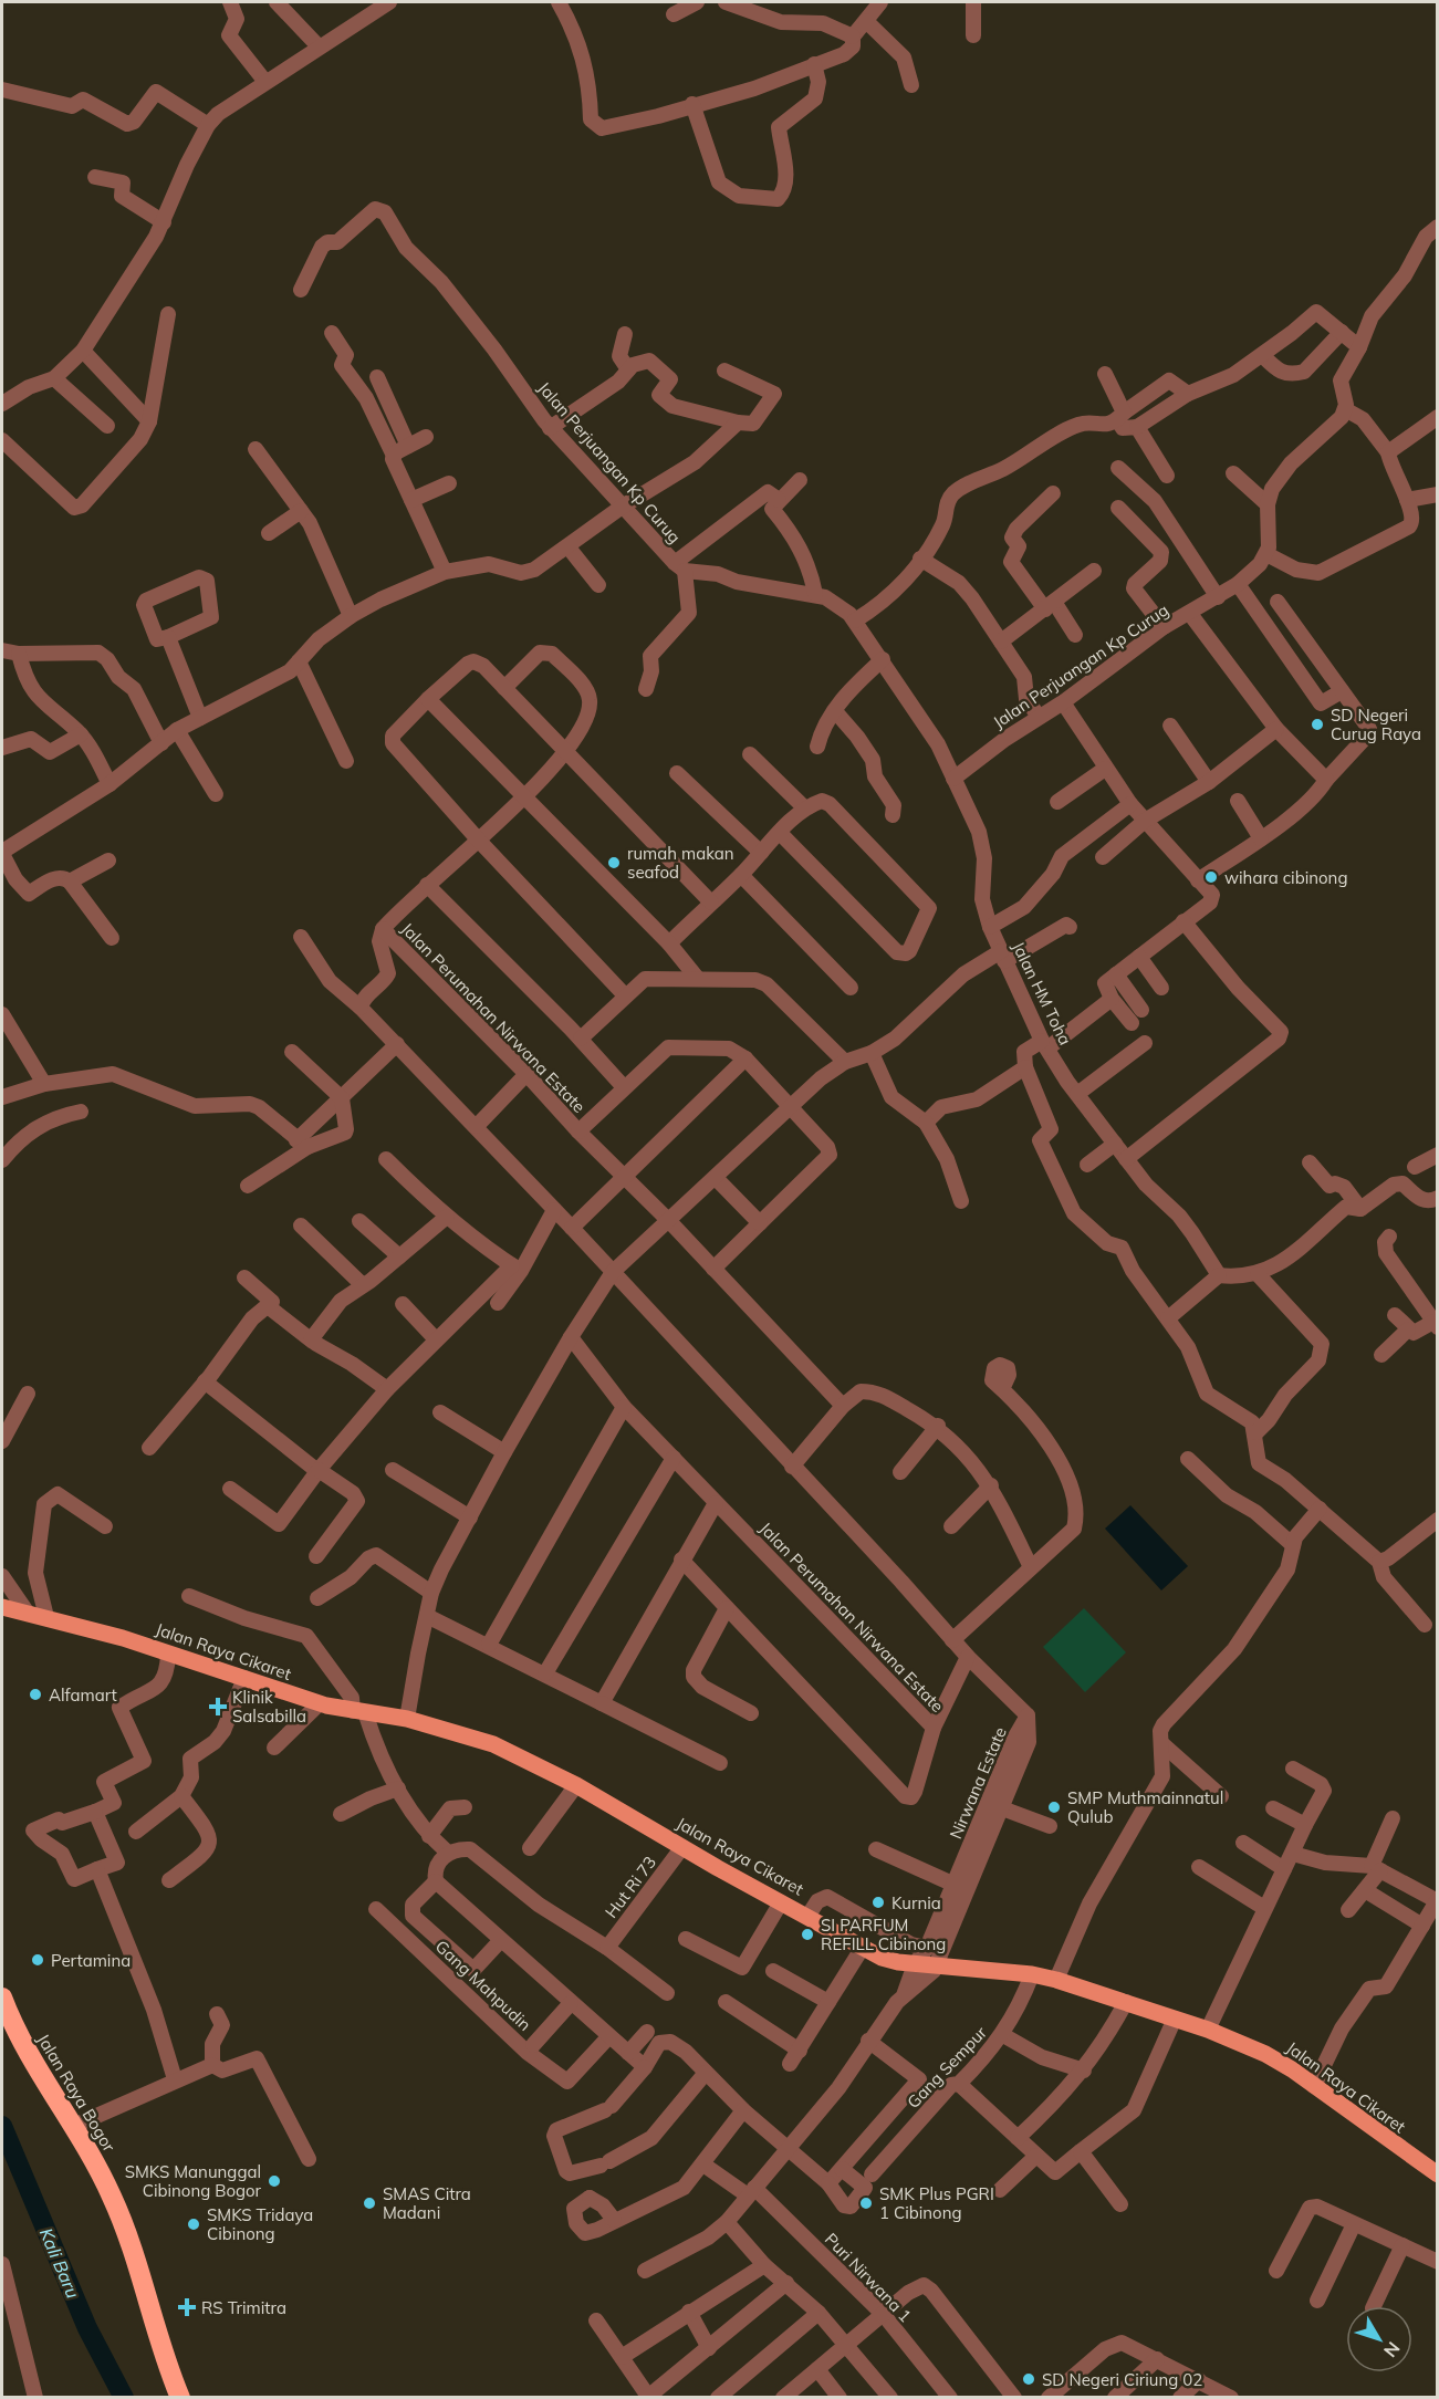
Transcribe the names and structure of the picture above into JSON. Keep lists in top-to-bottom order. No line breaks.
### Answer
{"streets":{"highway":["Jalan Raya Bogor"],"main road":["Jalan Raya Cikaret"],"street":["Jalan Perjuangan Kp Curug","Jalan HM Toha","Jalan Perumahan Nirwana Estate","Nirwana Estate","Hut Ri 73","Gang Mahpudin","Gang Sempur","Puri Nirwana 1"]},"crossings":[["Jalan Perjuangan Kp Curug","Jalan HM Toha"],["Jalan Perumahan Nirwana Estate","Nirwana Estate"],["Jalan Raya Cikaret","Nirwana Estate"],["Jalan Raya Cikaret","Hut Ri 73"],["Jalan Raya Cikaret","Gang Sempur"]],"water":["Kali Baru"],"places":{"other":["SD Negeri Curug Raya","rumah makan seafod","wihara cibinong","Alfamart","SMP Muthmainnatul Qulub","Kurnia","SI PARFUM REFILL Cibinong","Pertamina","SMKS Manunggal Cibinong Bogor","SMAS Citra Madani","SMK Plus PGRI 1 Cibinong","SMKS Tridaya Cibinong","SD Negeri Ciriung 02"],"health":["Klinik Salsabilla","RS Trimitra"]},"north":"bottom right"}
